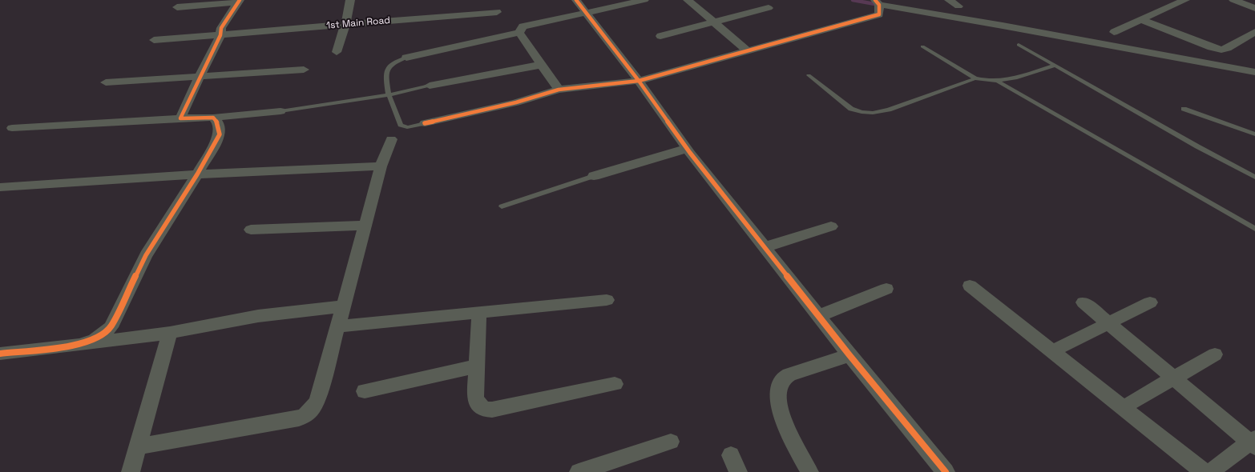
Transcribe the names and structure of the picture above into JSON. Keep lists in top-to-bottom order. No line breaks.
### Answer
{"streets":{"street":["1st Main Road"]}}
